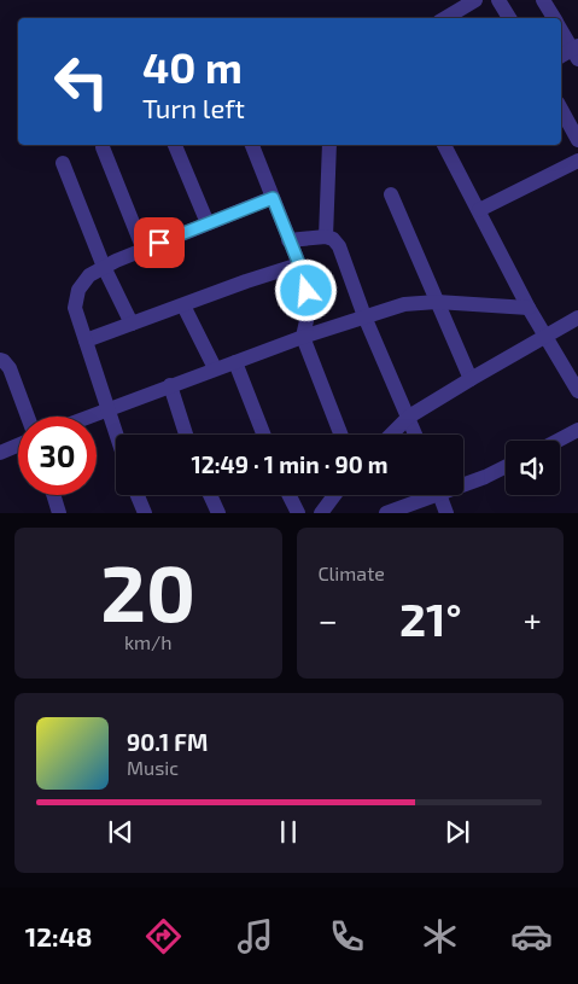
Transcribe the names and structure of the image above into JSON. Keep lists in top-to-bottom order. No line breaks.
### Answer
{"page":{"turn":["40 m","Turn left"],"limit":"30","trip":"12:49 · 1 min · 90 m","tile":[["20","km/h"],"Climate"],"heat":["−","21°","+"],"song":["90.1 FM","Music"],"tabs":"12:48"}}
